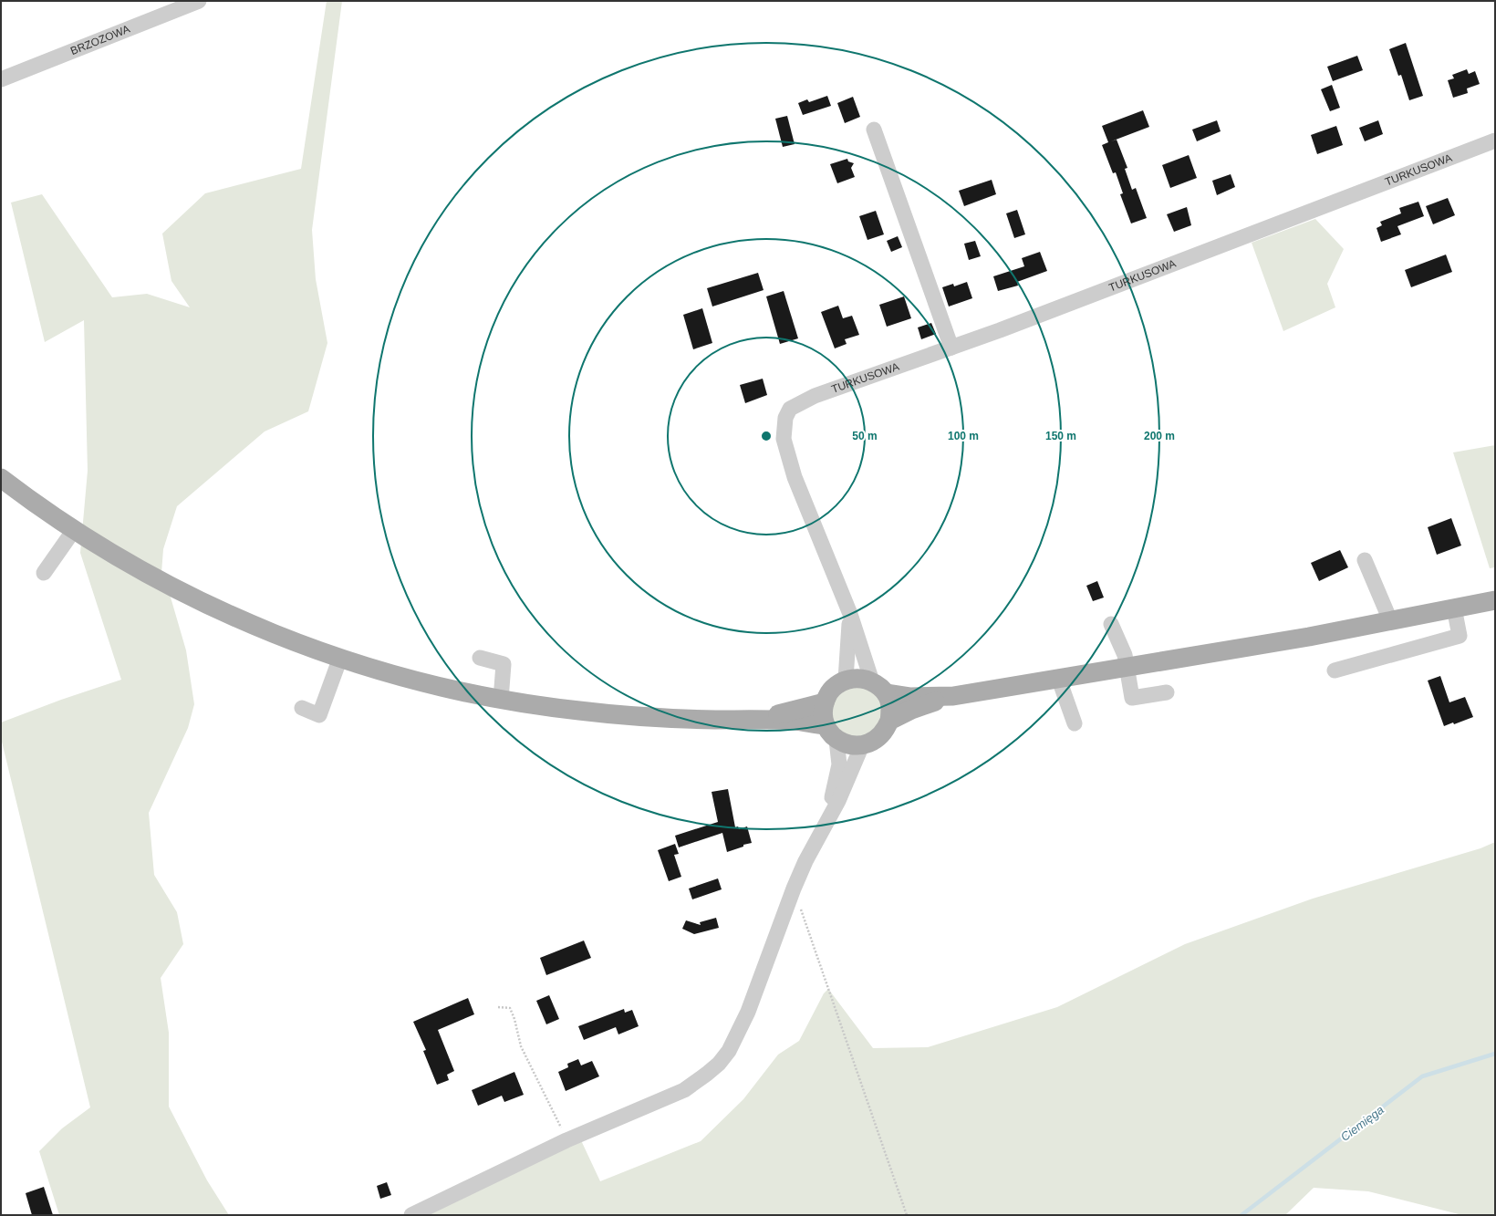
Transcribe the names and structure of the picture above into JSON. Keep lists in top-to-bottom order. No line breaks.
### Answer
{"streets":{"street":["BRZOZOWA","TURKUSOWA"]},"water":["Ciemięga"],"rings":["50 m","100 m","150 m","200 m"]}
